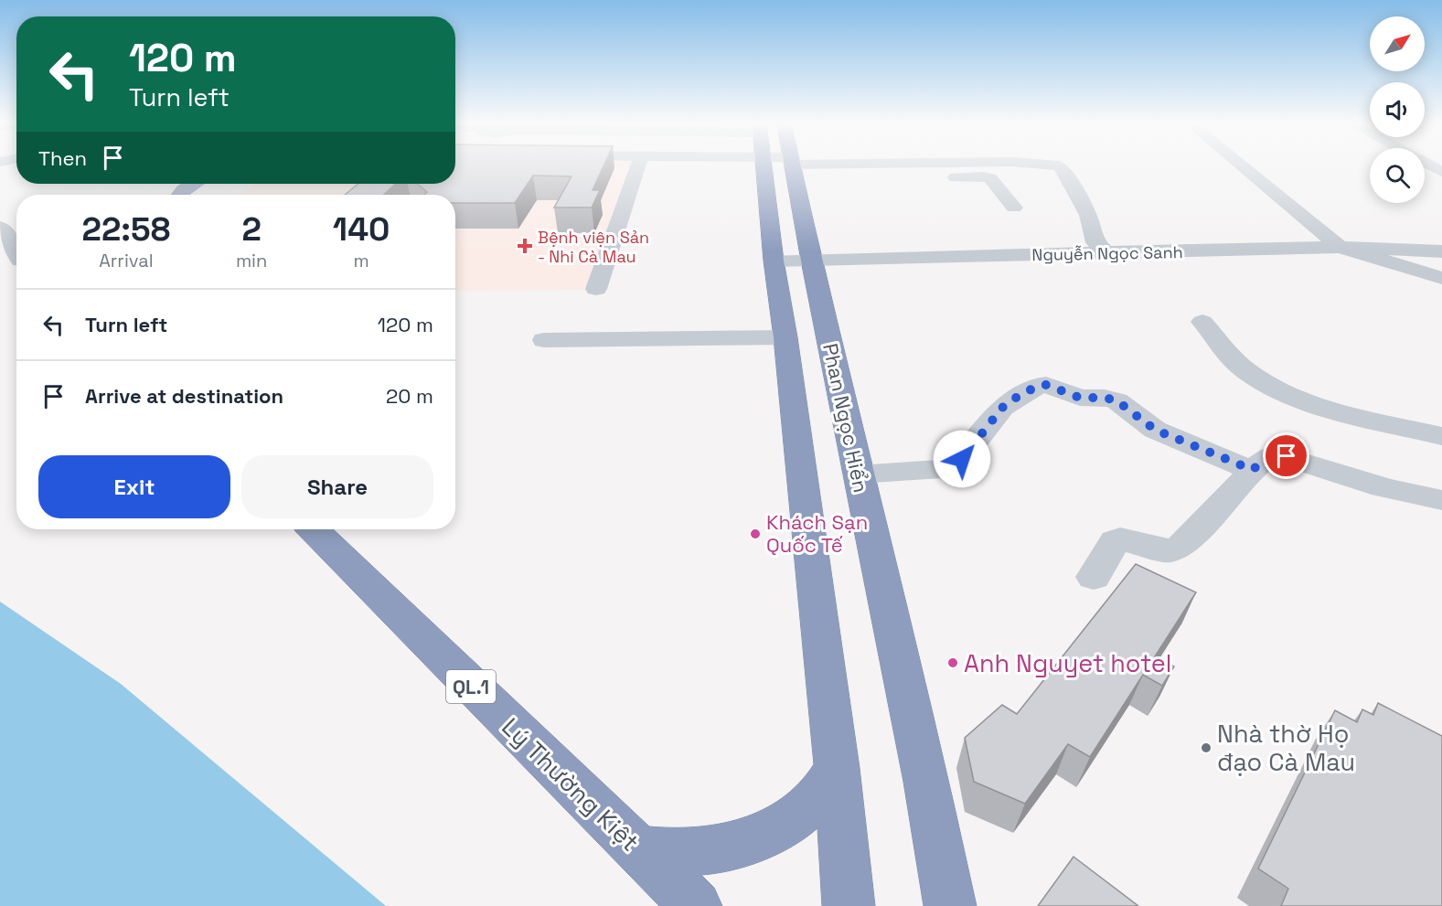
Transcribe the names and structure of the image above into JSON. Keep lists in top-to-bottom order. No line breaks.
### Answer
{"streets":{"highway":["Phan Ngọc Hiển","QL.1","Lý Thường Kiệt"],"street":["Nguyễn Ngọc Sanh"]},"crossings":[["Nguyễn Ngọc Sanh","Phan Ngọc Hiển"]],"places":{"health":["Bệnh viện Sản - Nhi Cà Mau"],"other":["Khách Sạn Quốc Tế","Anh Nguyet hotel","Nhà thờ Họ đạo Cà Mau"]},"north":"top right","page":{"turn":["120 m","Turn left"],"then":"Then","eta":["22:58","Arrival","2","min","140","m"],"list":[{"name":"Turn left","value":"120 m"},{"name":"Arrive at destination","value":"20 m"}],"buttons":["Exit","Share"]}}
